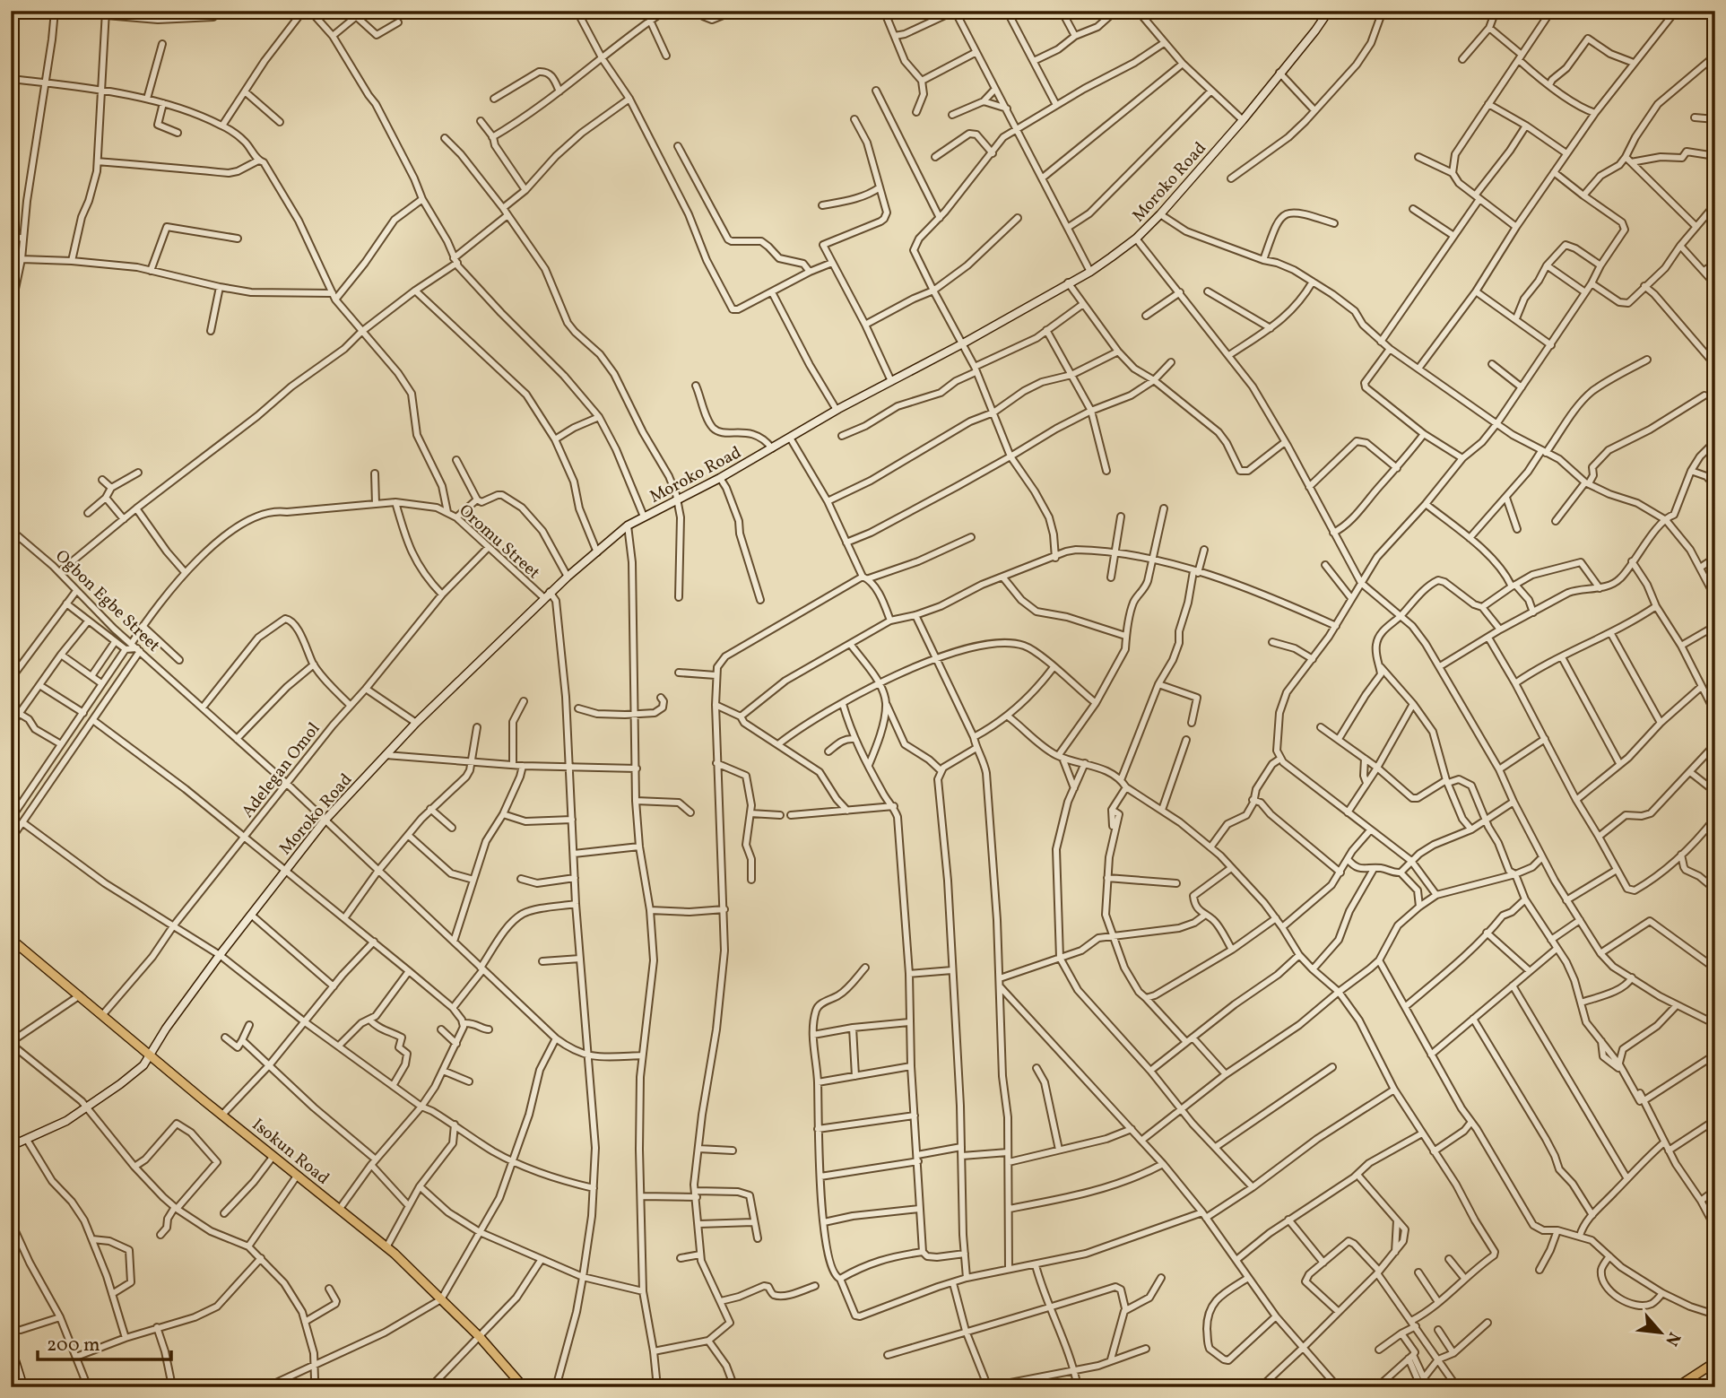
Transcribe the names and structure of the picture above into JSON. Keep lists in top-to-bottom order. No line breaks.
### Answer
{"streets":{"main road":["Isokun Road"],"street":["Moroko Road","Oromu Street","Ogbon Egbe Street","Adelegan Omol"]},"crossings":[["Moroko Road","Oromu Street"],["Moroko Road","Isokun Road"],["Oromu Street","Adelegan Omol"],["Adelegan Omol","Isokun Road"]],"scale_bar":"200 m","north":"bottom right"}
